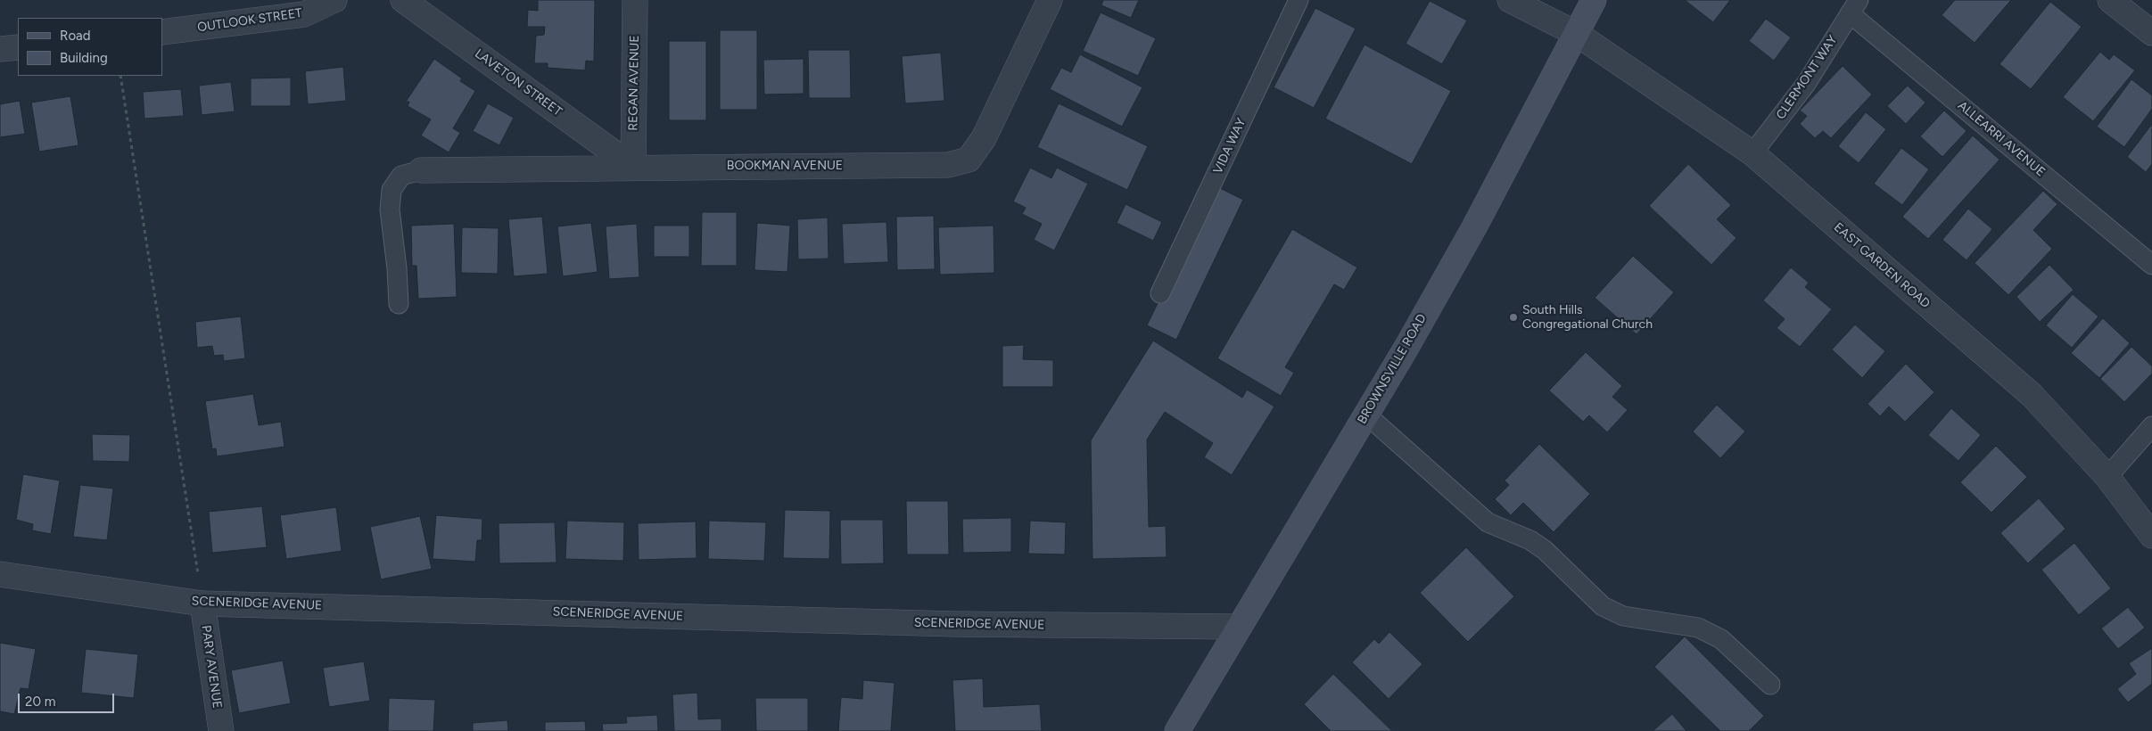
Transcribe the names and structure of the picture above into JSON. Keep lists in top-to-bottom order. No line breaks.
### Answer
{"streets":{"main road":["BROWNSVILLE ROAD"],"street":["OUTLOOK STREET","LAVETON STREET","REGAN AVENUE","BOOKMAN AVENUE","EAST GARDEN ROAD","SCENERIDGE AVENUE","PARY AVENUE"],"lane":["CLERMONT WAY","ALLEARRI AVENUE","VIDA WAY"]},"crossings":[["CLERMONT WAY","ALLEARRI AVENUE"],["CLERMONT WAY","EAST GARDEN ROAD"],["LAVETON STREET","REGAN AVENUE"],["LAVETON STREET","BOOKMAN AVENUE"],["REGAN AVENUE","BOOKMAN AVENUE"],["EAST GARDEN ROAD","BROWNSVILLE ROAD"],["BROWNSVILLE ROAD","SCENERIDGE AVENUE"],["SCENERIDGE AVENUE","PARY AVENUE"]],"places":["South Hills Congregational Church"],"legend":["Road","Building"],"scale_bar":"20 m"}
